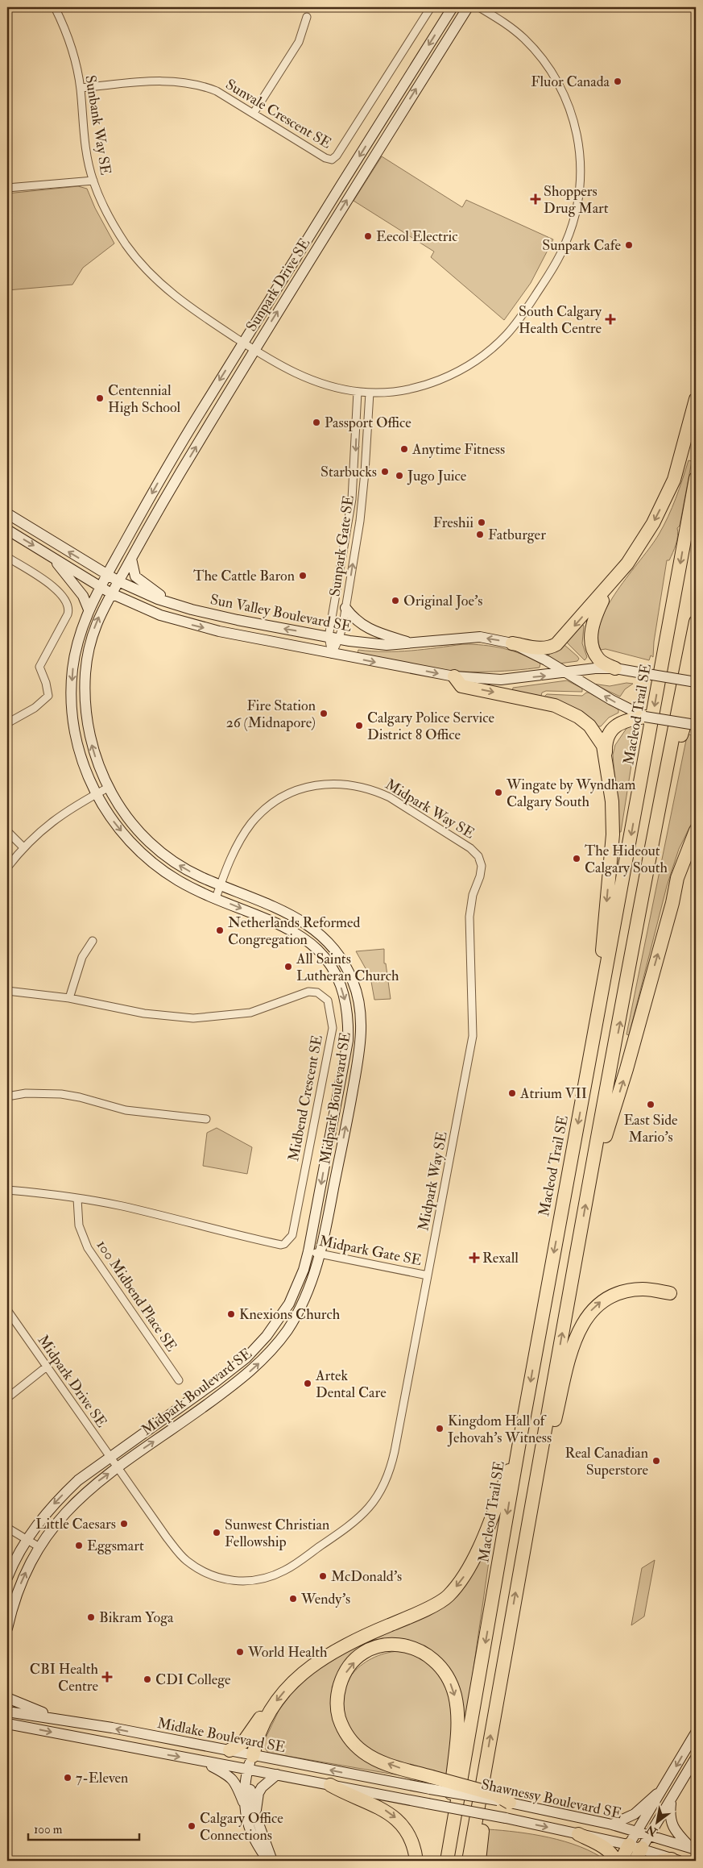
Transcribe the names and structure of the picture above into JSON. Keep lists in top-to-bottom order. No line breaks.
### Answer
{"streets":{"highway":["Macleod Trail SE"],"street":["Sunvale Crescent SE","Sunbank Way SE","Sunpark Drive SE","Sunpark Gate SE","Sun Valley Boulevard SE","Midpark Way SE","Midbend Crescent SE","Midpark Boulevard SE","Midpark Gate SE","100 Midbend Place SE","Midpark Drive SE","Midlake Boulevard SE","Shawnessy Boulevard SE"]},"crossings":[["Sunvale Crescent SE","Sunbank Way SE"],["Sunbank Way SE","Sunpark Drive SE"],["Sunbank Way SE","Sunpark Gate SE"],["Sunpark Drive SE","Sun Valley Boulevard SE"],["Sunpark Drive SE","Midpark Boulevard SE"],["Sunpark Gate SE","Sun Valley Boulevard SE"],["Sun Valley Boulevard SE","Midpark Boulevard SE"],["Midpark Way SE","Midpark Boulevard SE"],["Midpark Way SE","Midpark Gate SE"],["Midpark Way SE","Midpark Drive SE"],["Midbend Crescent SE","100 Midbend Place SE"],["Midpark Boulevard SE","Midpark Gate SE"],["Midpark Boulevard SE","Midpark Drive SE"],["Midlake Boulevard SE","Shawnessy Boulevard SE"]],"places":{"other":["Fluor Canada","Eecol Electric","Sunpark Cafe","Centennial High School","Passport Office","Anytime Fitness","Starbucks","Jugo Juice","Freshii","Fatburger","The Cattle Baron","Original Joe's","Fire Station 26 (Midnapore)","Calgary Police Service District 8 Office","Wingate by Wyndham Calgary South","The Hideout Calgary South","Netherlands Reformed Congregation","All Saints Lutheran Church","Atrium VII","East Side Mario's","Knexions Church","Artek Dental Care","Kingdom Hall of Jehovah's Witness","Real Canadian Superstore","Little Caesars","Sunwest Christian Fellowship","Eggsmart","McDonald's","Wendy's","Bikram Yoga","World Health","CDI College","7-Eleven","Calgary Office Connections"],"health":["Shoppers Drug Mart","South Calgary Health Centre","Rexall","CBI Health Centre"]},"scale_bar":"100 m","north":"bottom left"}
